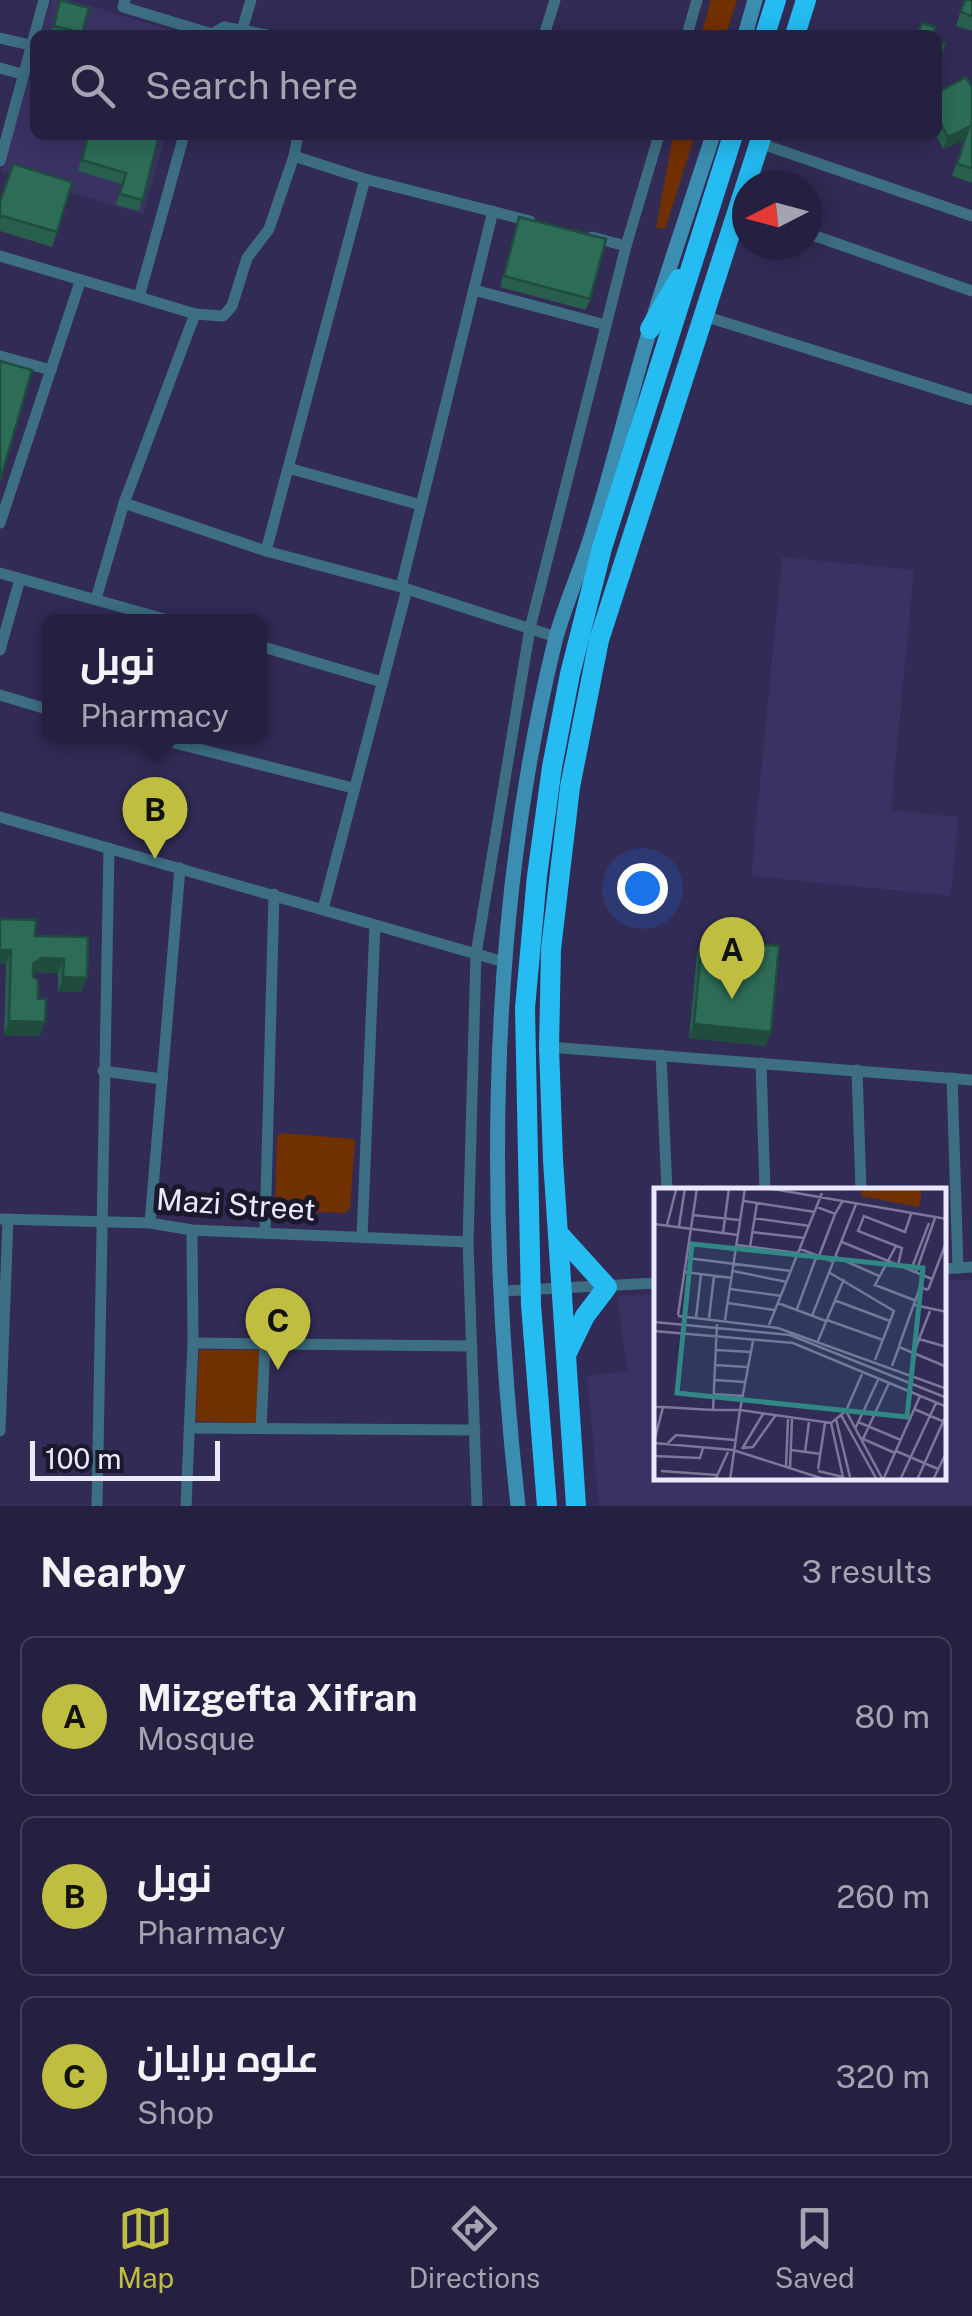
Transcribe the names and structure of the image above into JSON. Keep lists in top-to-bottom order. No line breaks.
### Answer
{"streets":{"street":["Mazi Street"]},"scale_bar":"100 m","north":"left","page":{"search":"Search here","popup":["نوبل","Pharmacy"],"pins":["B","A","C"],"scale":"100 m","heading":["Nearby","3 results"],"list":[{"mark":"A","name":"Mizgefta Xifran","note":"Mosque","value":"80 m"},{"mark":"B","name":"نوبل","note":"Pharmacy","value":"260 m"},{"mark":"C","name":"علوه برايان","note":"Shop","value":"320 m"}],"nav":["Map","Directions","Saved"]}}
